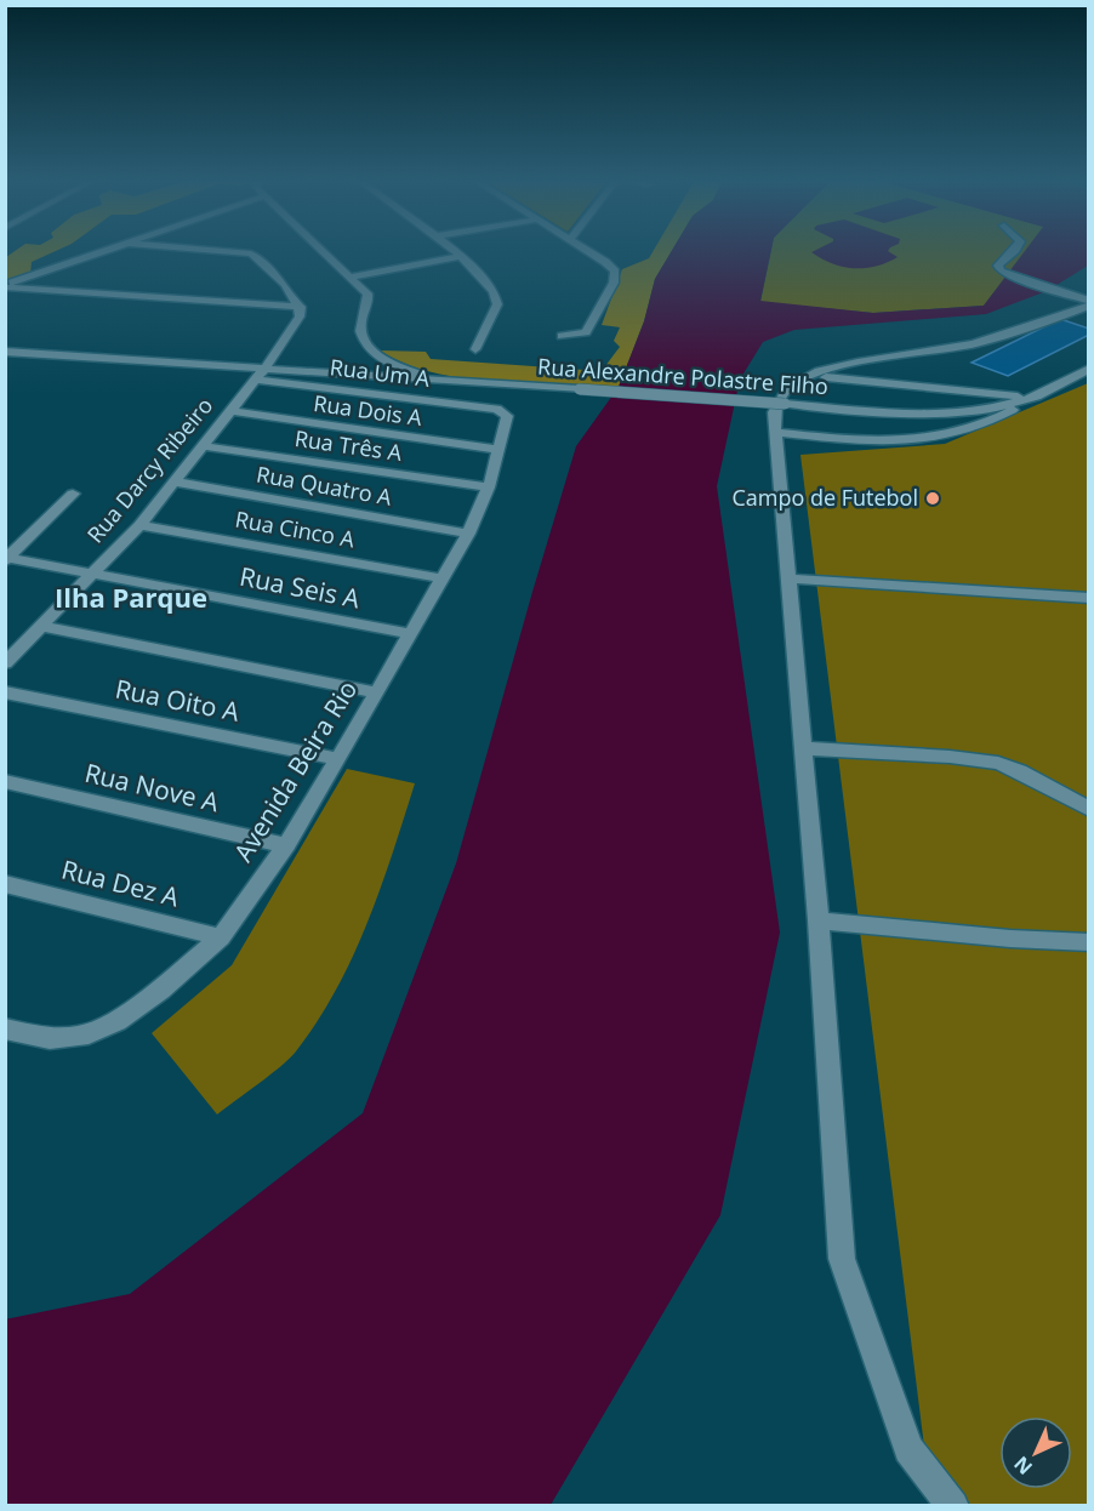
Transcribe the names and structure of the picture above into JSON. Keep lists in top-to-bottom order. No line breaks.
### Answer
{"streets":{"street":["Rua Um A","Rua Alexandre Polastre Filho","Rua Dois A","Rua Três A","Rua Darcy Ribeiro","Rua Quatro A","Rua Cinco A","Rua Seis A","Rua Oito A","Avenida Beira Rio","Rua Nove A","Rua Dez A"]},"crossings":[["Rua Um A","Rua Darcy Ribeiro"],["Rua Um A","Avenida Beira Rio"],["Rua Alexandre Polastre Filho","Rua Darcy Ribeiro"],["Rua Dois A","Rua Darcy Ribeiro"],["Rua Dois A","Avenida Beira Rio"],["Rua Três A","Rua Darcy Ribeiro"],["Rua Três A","Avenida Beira Rio"],["Rua Darcy Ribeiro","Rua Quatro A"],["Rua Darcy Ribeiro","Rua Cinco A"],["Rua Darcy Ribeiro","Rua Seis A"],["Rua Quatro A","Avenida Beira Rio"],["Rua Cinco A","Avenida Beira Rio"],["Rua Seis A","Avenida Beira Rio"],["Rua Oito A","Avenida Beira Rio"],["Avenida Beira Rio","Rua Nove A"],["Avenida Beira Rio","Rua Dez A"]],"districts":["Ilha Parque"],"places":["Campo de Futebol"],"north":"bottom left"}
